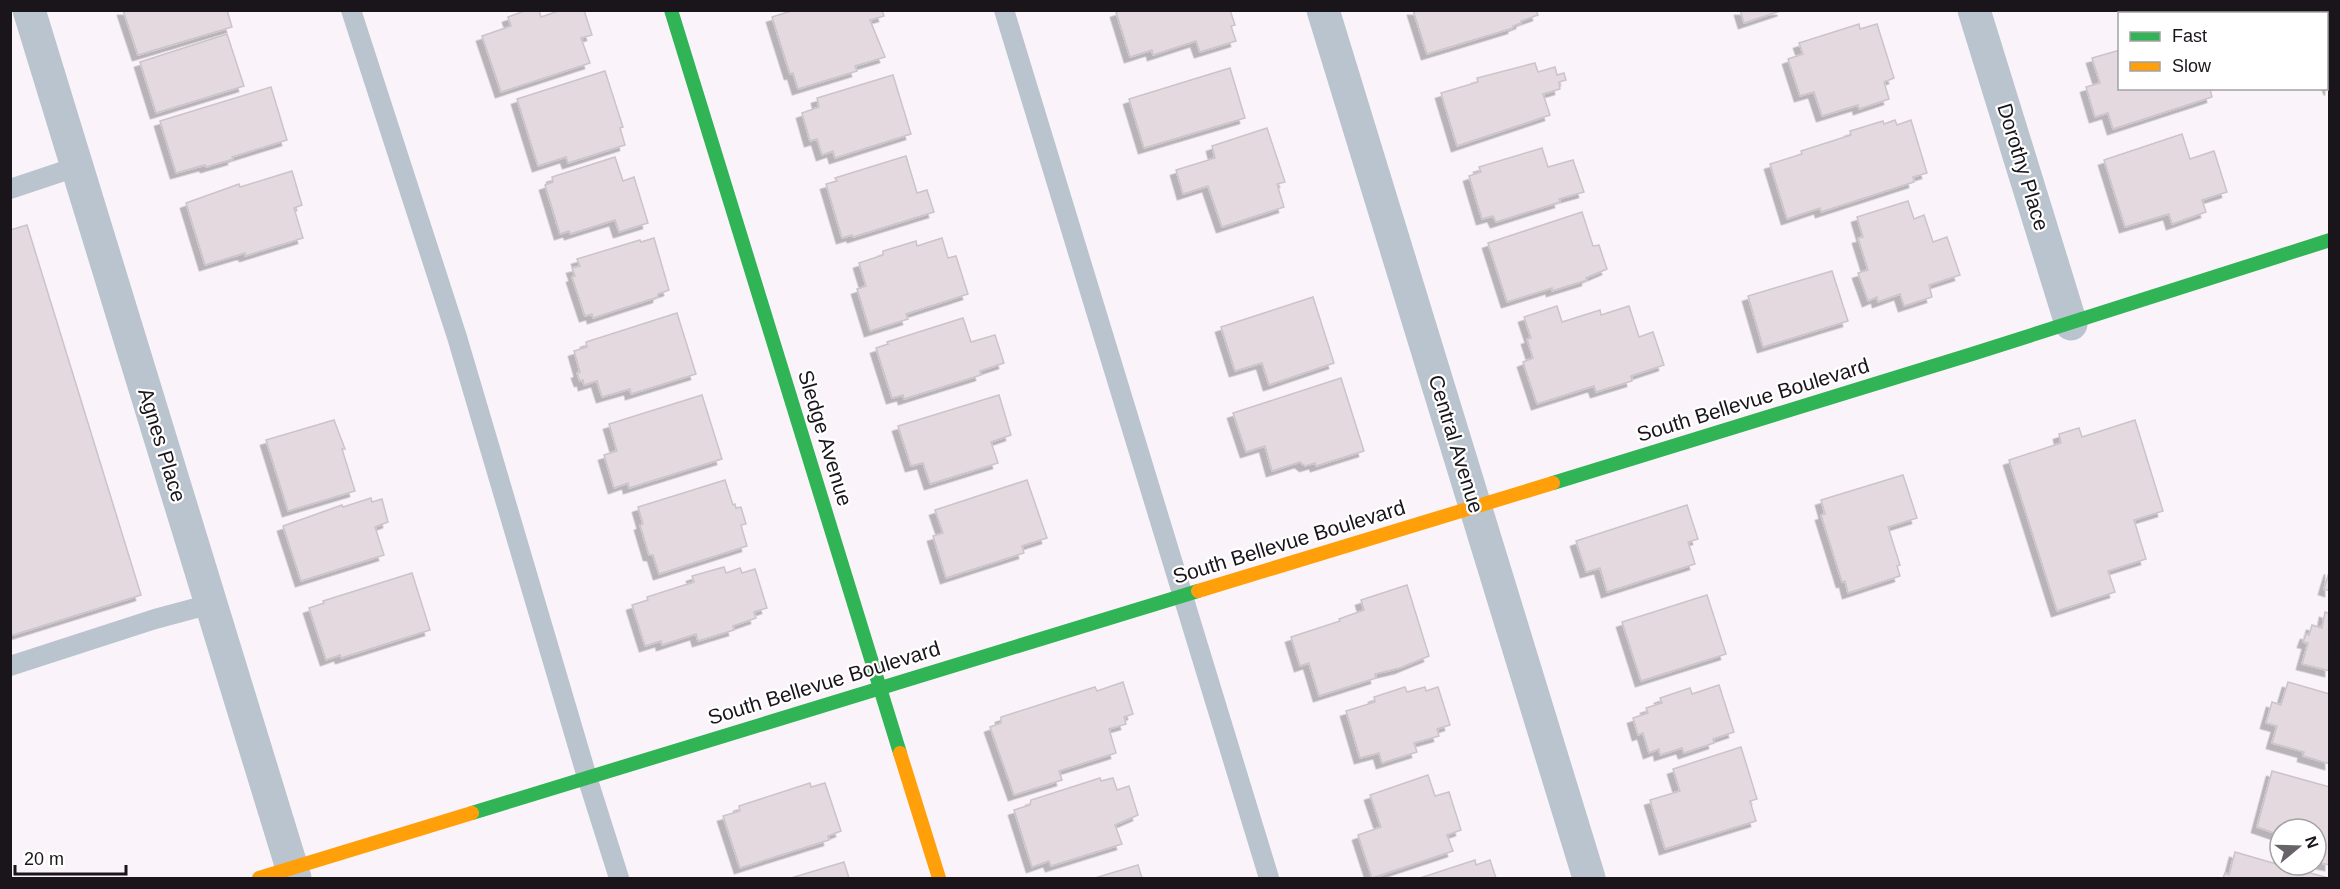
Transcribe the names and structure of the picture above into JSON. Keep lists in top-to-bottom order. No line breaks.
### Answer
{"streets":{"main road":["South Bellevue Boulevard","Sledge Avenue"],"street":["Dorothy Place","Central Avenue","Agnes Place"]},"crossings":[["Dorothy Place","South Bellevue Boulevard"],["South Bellevue Boulevard","Sledge Avenue"],["South Bellevue Boulevard","Central Avenue"],["South Bellevue Boulevard","Agnes Place"]],"legend":["Fast","Slow"],"scale_bar":"20 m","north":"right"}
